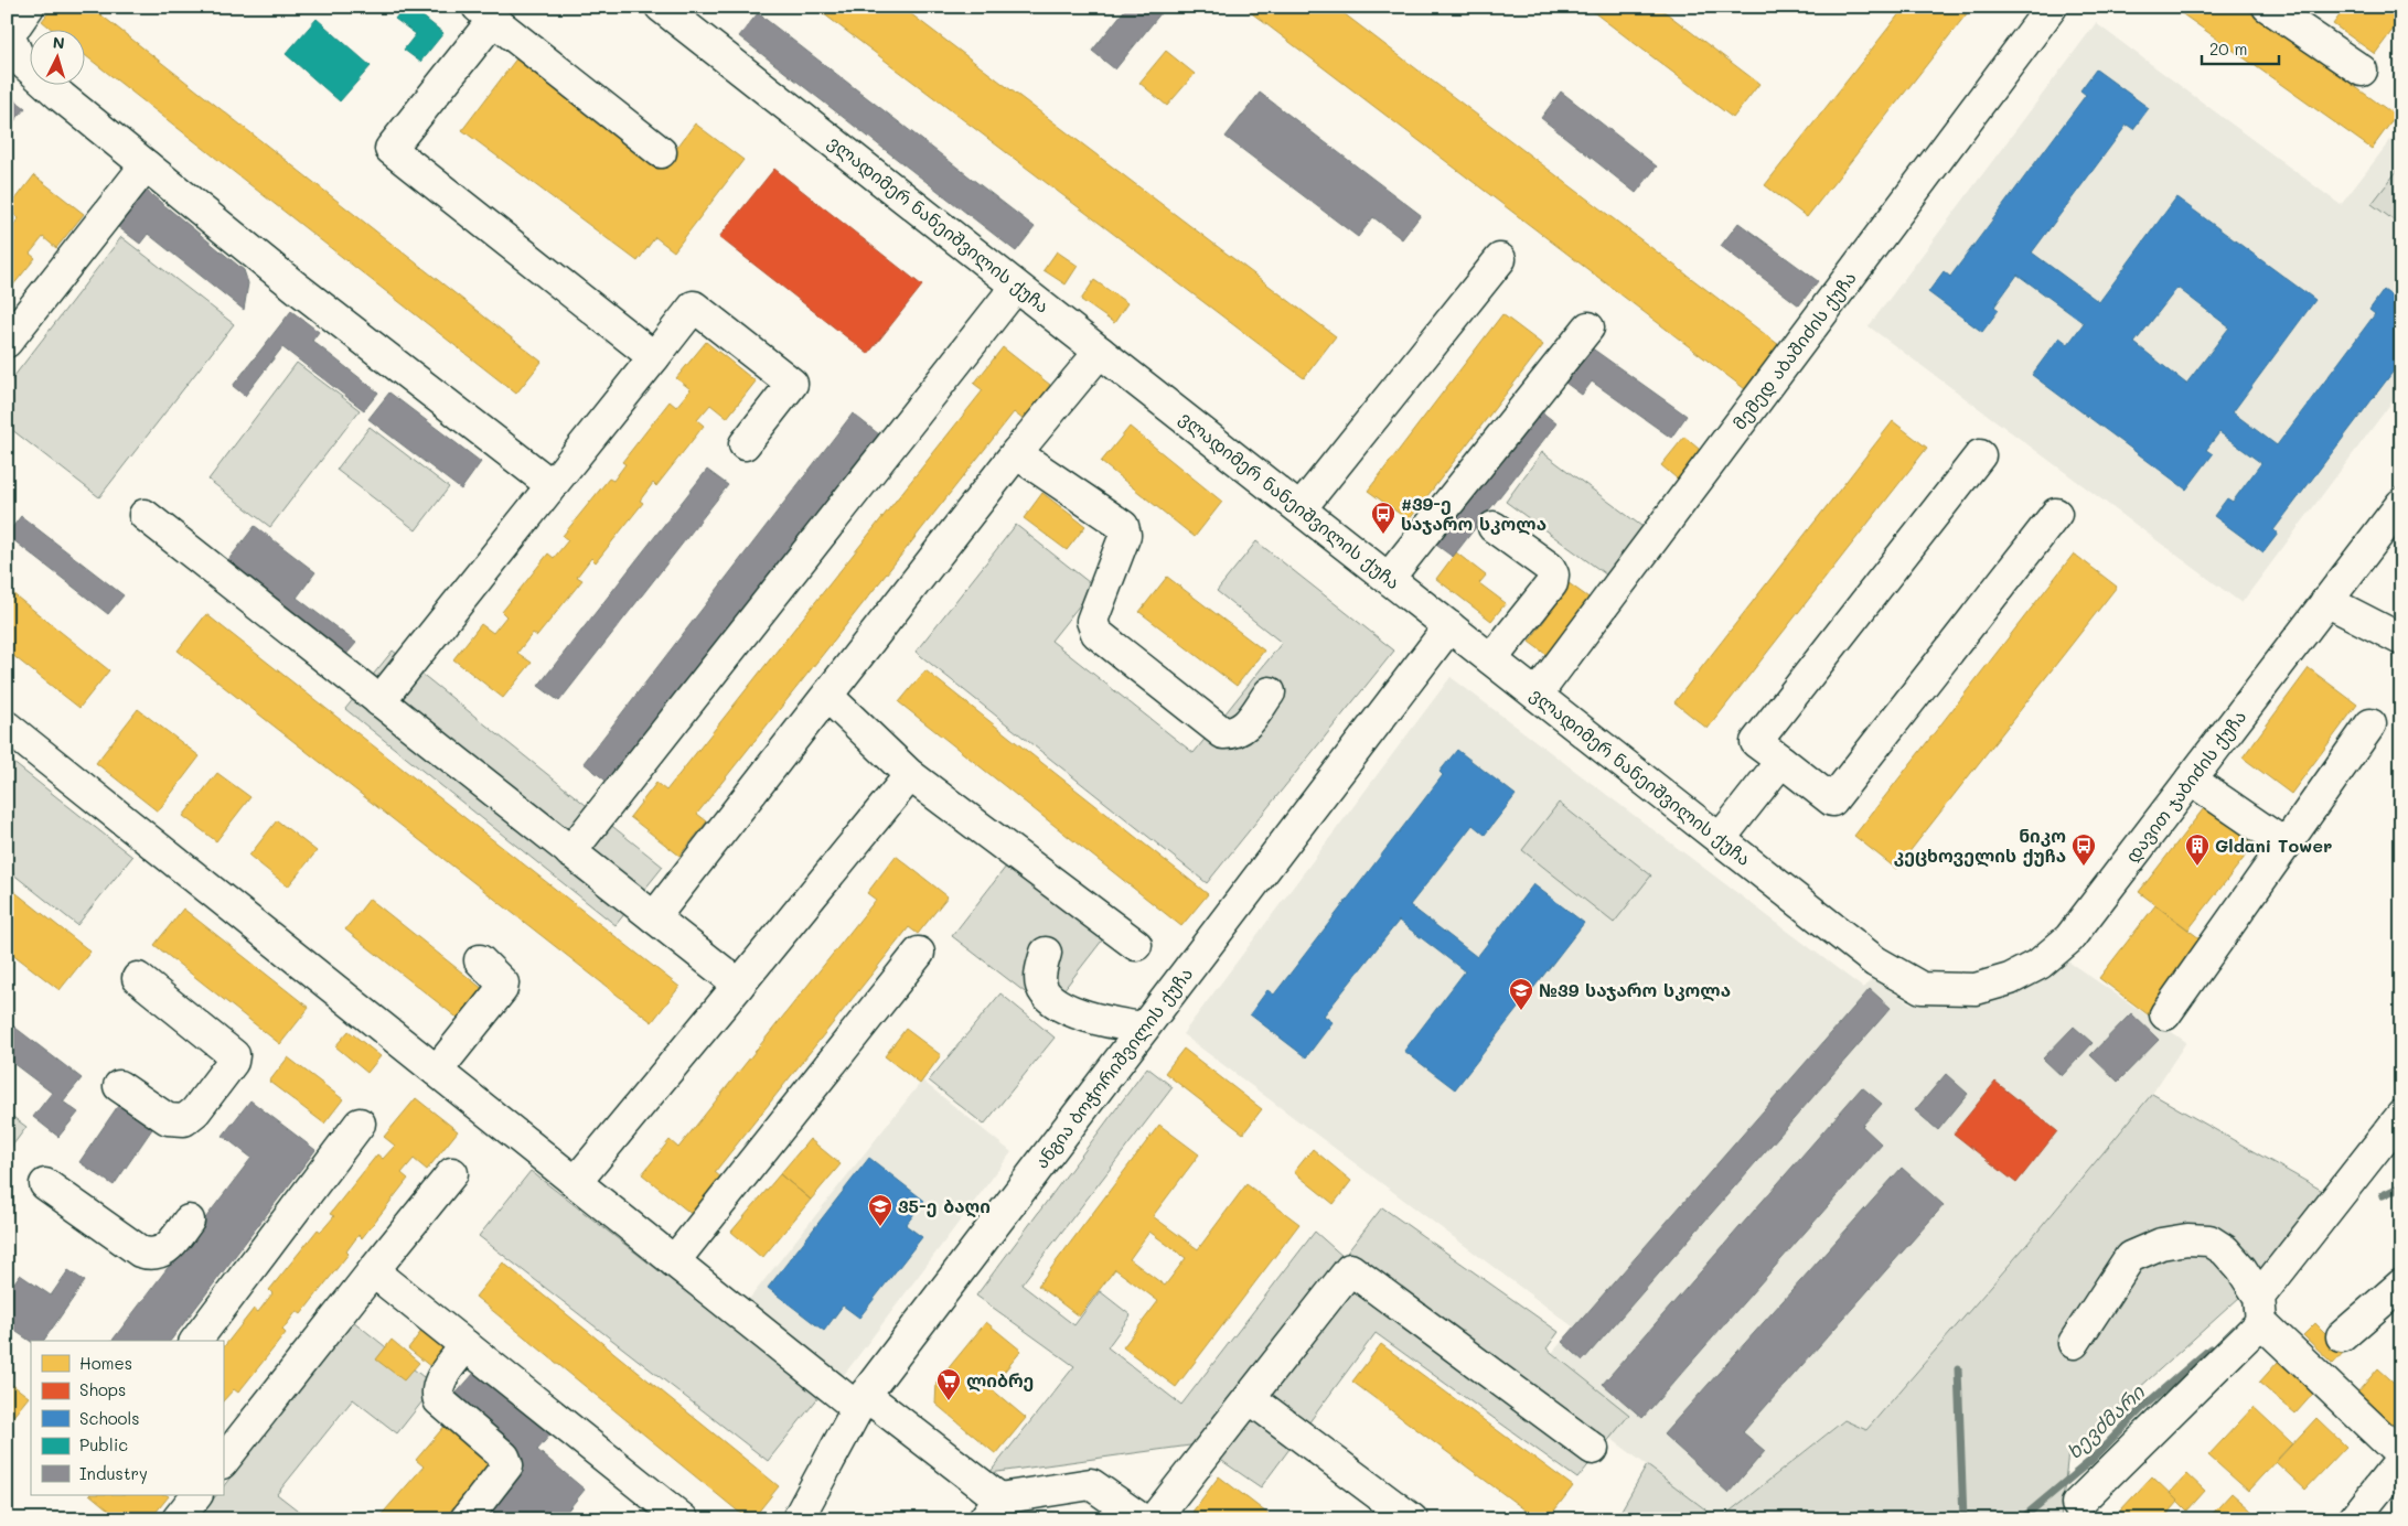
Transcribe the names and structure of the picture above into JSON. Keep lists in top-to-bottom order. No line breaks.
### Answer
{"streets":{"street":["ვლადიმერ ნანეიშვილის ქუჩა","მემედ აბაშიძის ქუჩა","დავით ჯაბიძის ქუჩა","ანგია ბოჭორიშვილის ქუჩა"]},"crossings":[["ვლადიმერ ნანეიშვილის ქუჩა","მემედ აბაშიძის ქუჩა"],["ვლადიმერ ნანეიშვილის ქუჩა","დავით ჯაბიძის ქუჩა"],["ვლადიმერ ნანეიშვილის ქუჩა","ანგია ბოჭორიშვილის ქუჩა"]],"water":["ხევძმარი"],"places":{"bus stop":["#39-ე საჯარო სკოლა","ნიკო კეცხოველის ქუჩა"],"building":["Gldani Tower"],"school or university":["№39 საჯარო სკოლა","35-ე ბაღი"],"supermarket":["ლიბრე"]},"legend":["Homes","Shops","Schools","Public","Industry"],"scale_bar":"20 m","north":"top"}
